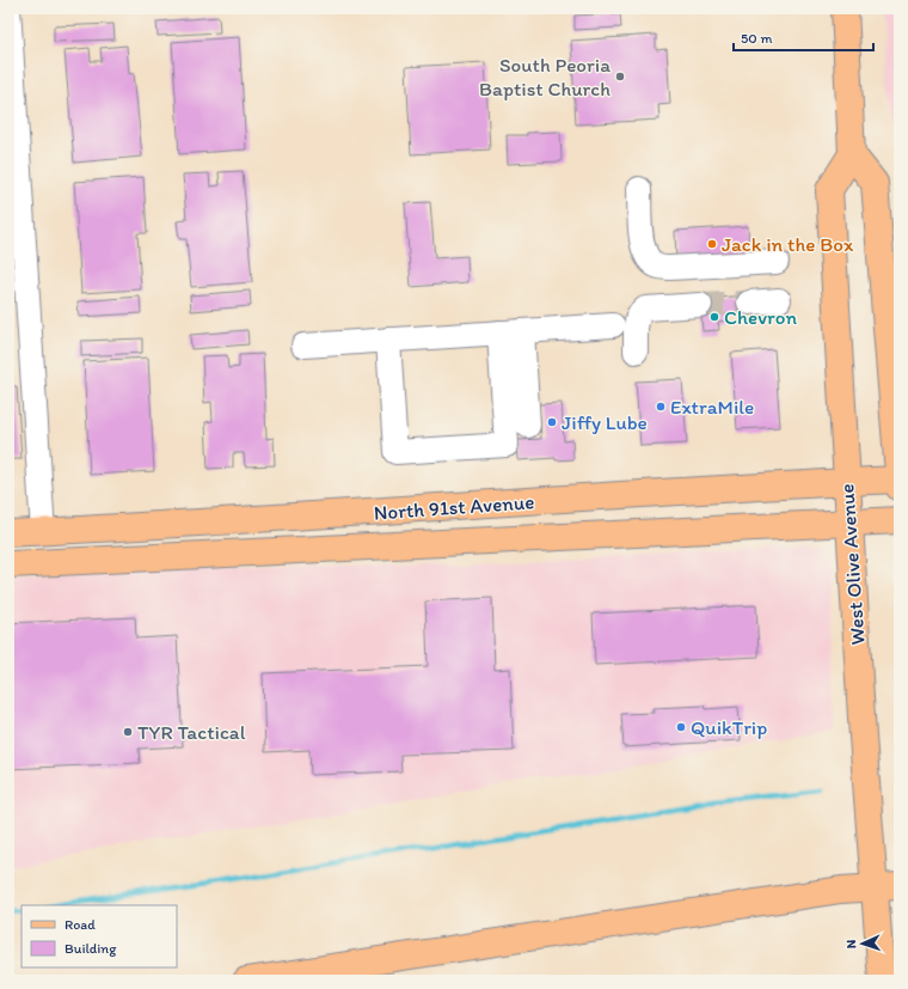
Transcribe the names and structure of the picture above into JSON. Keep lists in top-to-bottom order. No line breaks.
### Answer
{"streets":{"main road":["North 91st Avenue","West Olive Avenue"]},"crossings":[["North 91st Avenue","West Olive Avenue"]],"places":["South Peoria Baptist Church","Jack in the Box","Chevron","ExtraMile","Jiffy Lube","QuikTrip","TYR Tactical"],"legend":["Road","Building"],"scale_bar":"50 m","north":"left"}
